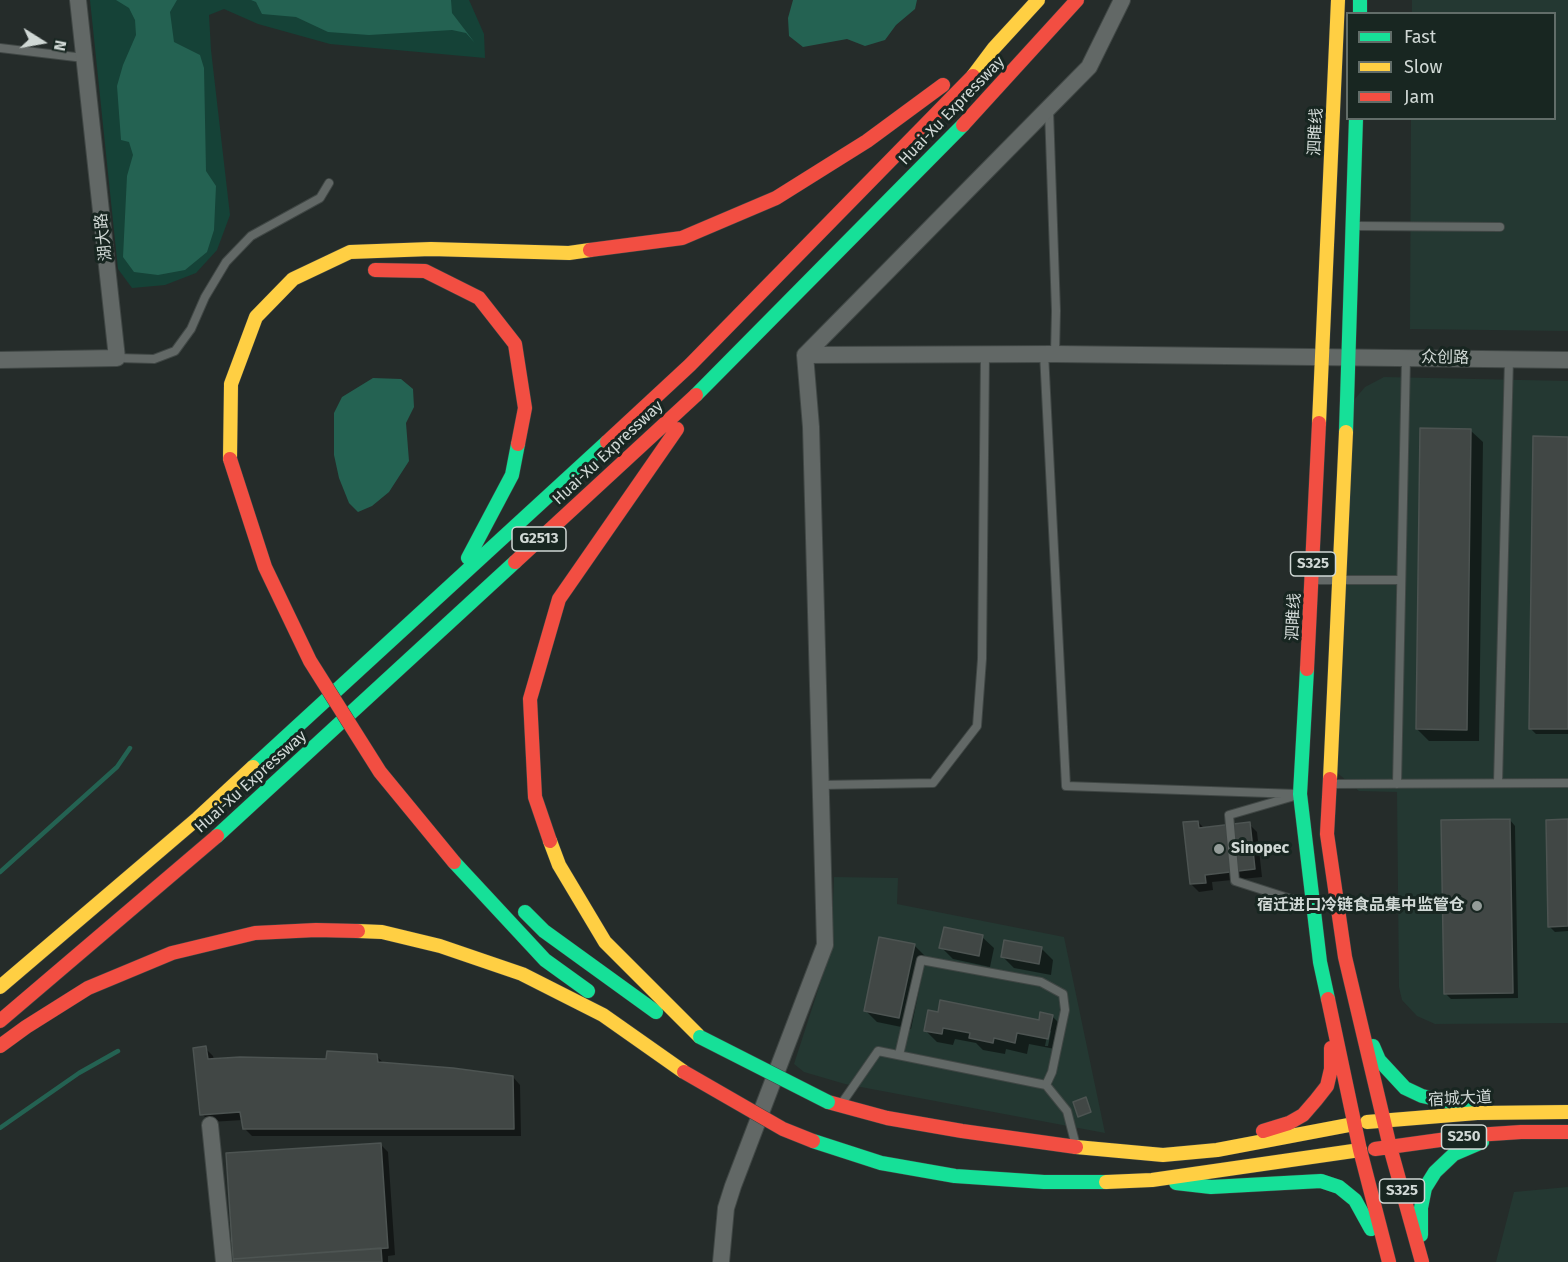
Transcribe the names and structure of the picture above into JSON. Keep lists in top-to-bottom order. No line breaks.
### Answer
{"streets":{"main road":["Huai-Xu Expressway","泗睢线","G2513","S325","宿城大道","S250"],"street":["湖大路","众创路"]},"crossings":[["泗睢线","众创路"],["泗睢线","S325"],["泗睢线","宿城大道"],["众创路","S325"],["S325","宿城大道"],["S325","S250"]],"places":["Sinopec","宿迁进口冷链食品集中监管仓"],"legend":["Fast","Slow","Jam"],"north":"right"}
